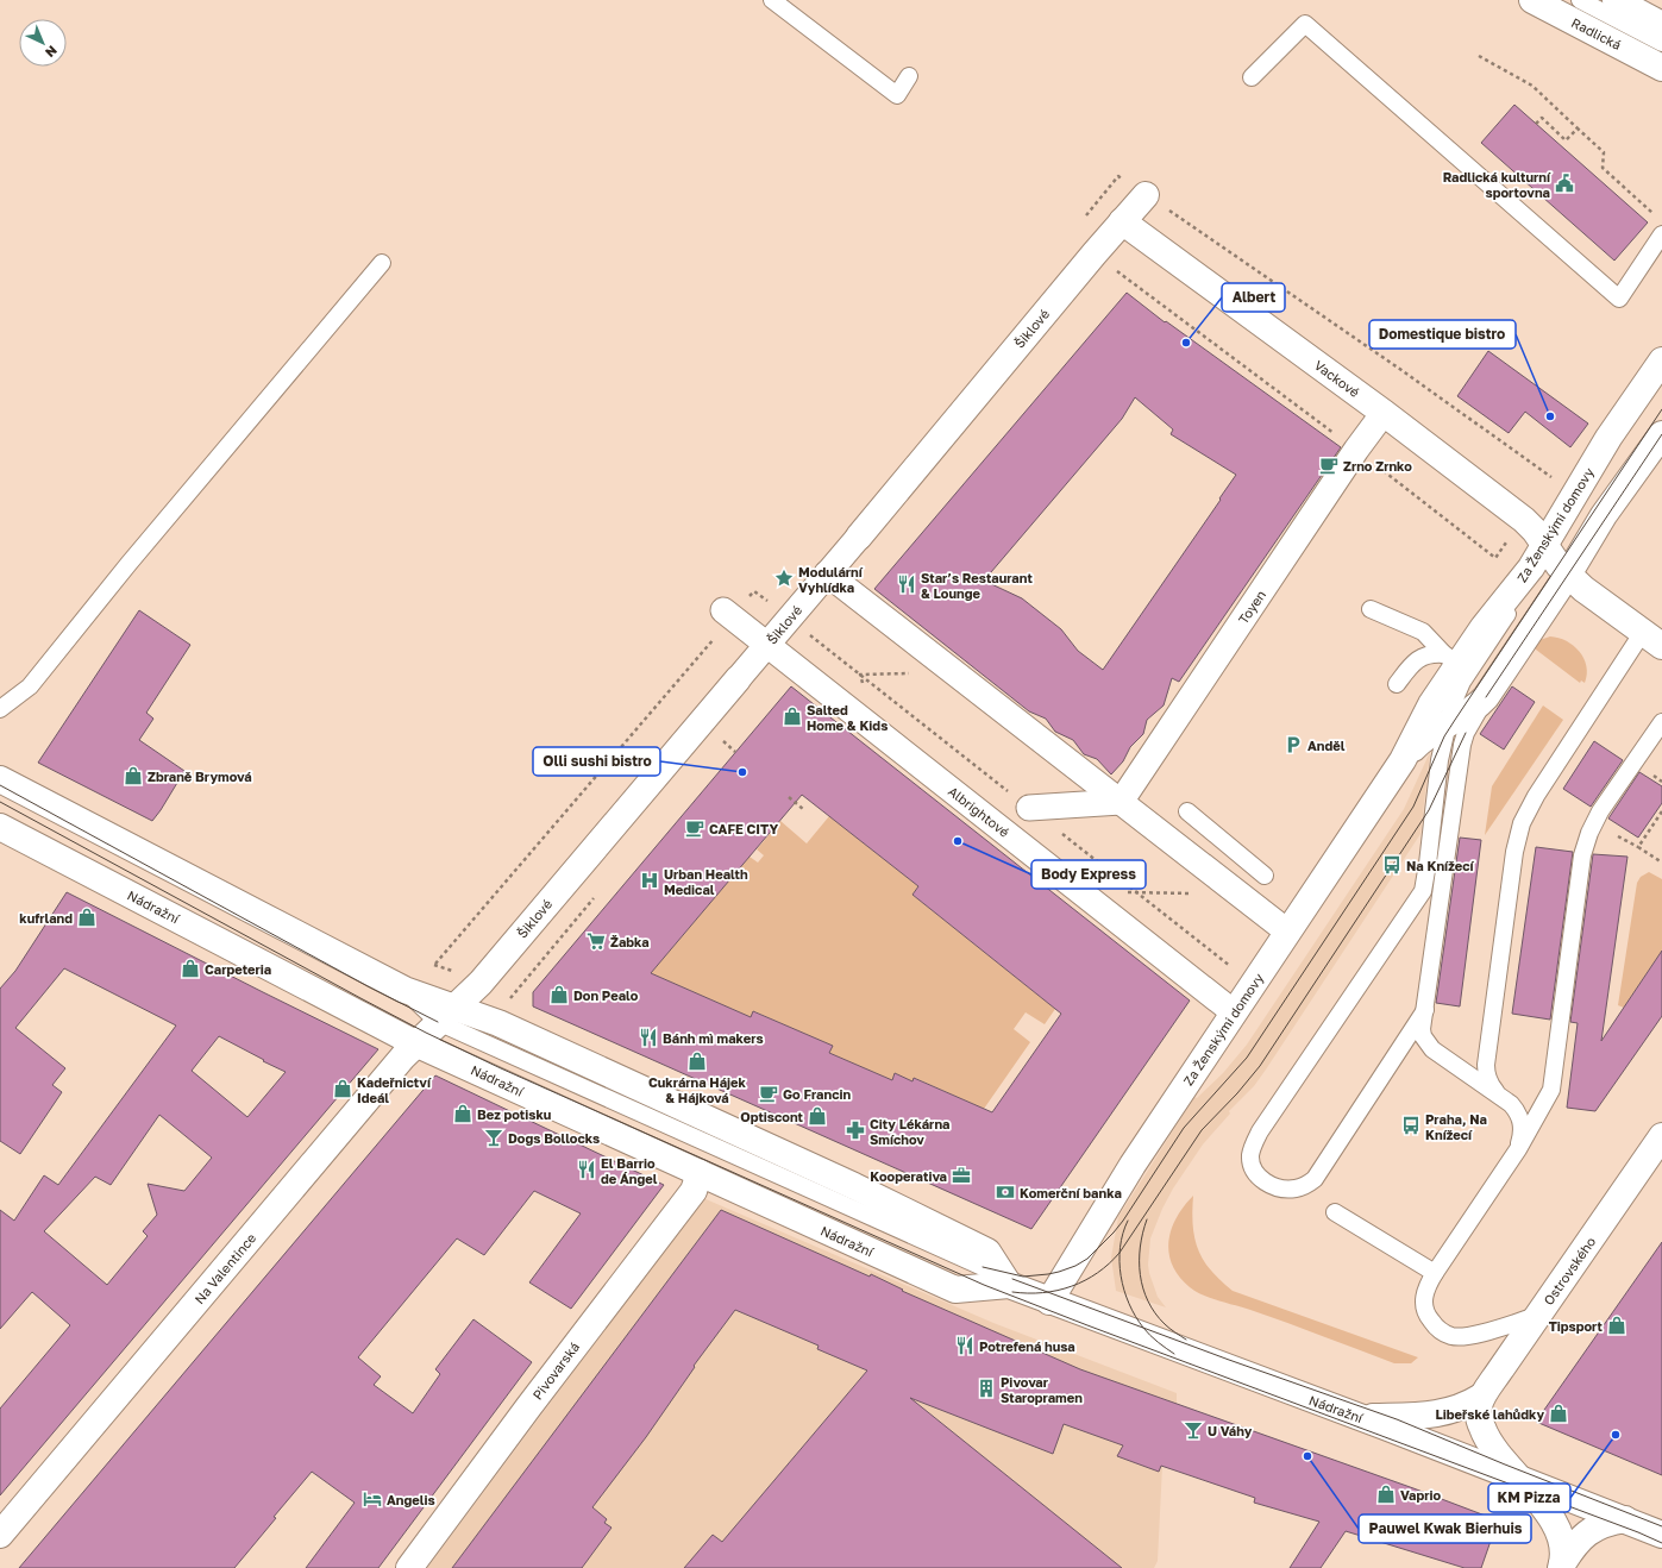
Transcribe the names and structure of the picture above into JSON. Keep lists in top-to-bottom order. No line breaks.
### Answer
{"streets":{"street":["Radlická","Šiklové","Vackové","Za Ženskými domovy","Toyen","Albrightové","Nádražní","Na Valentince","Ostrovského","Pivovarská"]},"crossings":[["Šiklové","Vackové"],["Šiklové","Albrightové"],["Šiklové","Na Valentince"],["Vackové","Za Ženskými domovy"],["Vackové","Toyen"],["Za Ženskými domovy","Albrightové"],["Za Ženskými domovy","Nádražní"],["Nádražní","Na Valentince"],["Nádražní","Ostrovského"],["Nádražní","Pivovarská"]],"places":{"public building":["Radlická kulturní sportovna"],"other":["Albert","Domestique bistro","Olli sushi bistro","Body Express","KM Pizza","Pauwel Kwak Bierhuis"],"cafe":["Zrno Zrnko","CAFE CITY","Go Francin"],"place":["Modulární Vyhlídka"],"restaurant":["Star’s Restaurant & Lounge","Bánh mì makers","El Barrio de Ángel","Potrefená husa"],"shop":["Salted Home & Kids","Zbraně Brymová","kufrland","Carpeteria","Don Pealo","Cukrárna Hájek & Hájková","Kadeřnictví Ideál","Bez potisku","Optiscont","Tipsport","Libeřské lahůdky","Vaprio"],"parking":["Anděl"],"bus stop":["Na Knížecí","Praha, Na Knížecí"],"hospital":["Urban Health Medical"],"supermarket":["Žabka"],"pharmacy":["City Lékárna Smíchov"],"bar":["Dogs Bollocks","U Váhy"],"office":["Kooperativa"],"bank":["Komerční banka"],"building":["Pivovar Staropramen"],"hotel":["Angelis"]},"north":"bottom right"}
